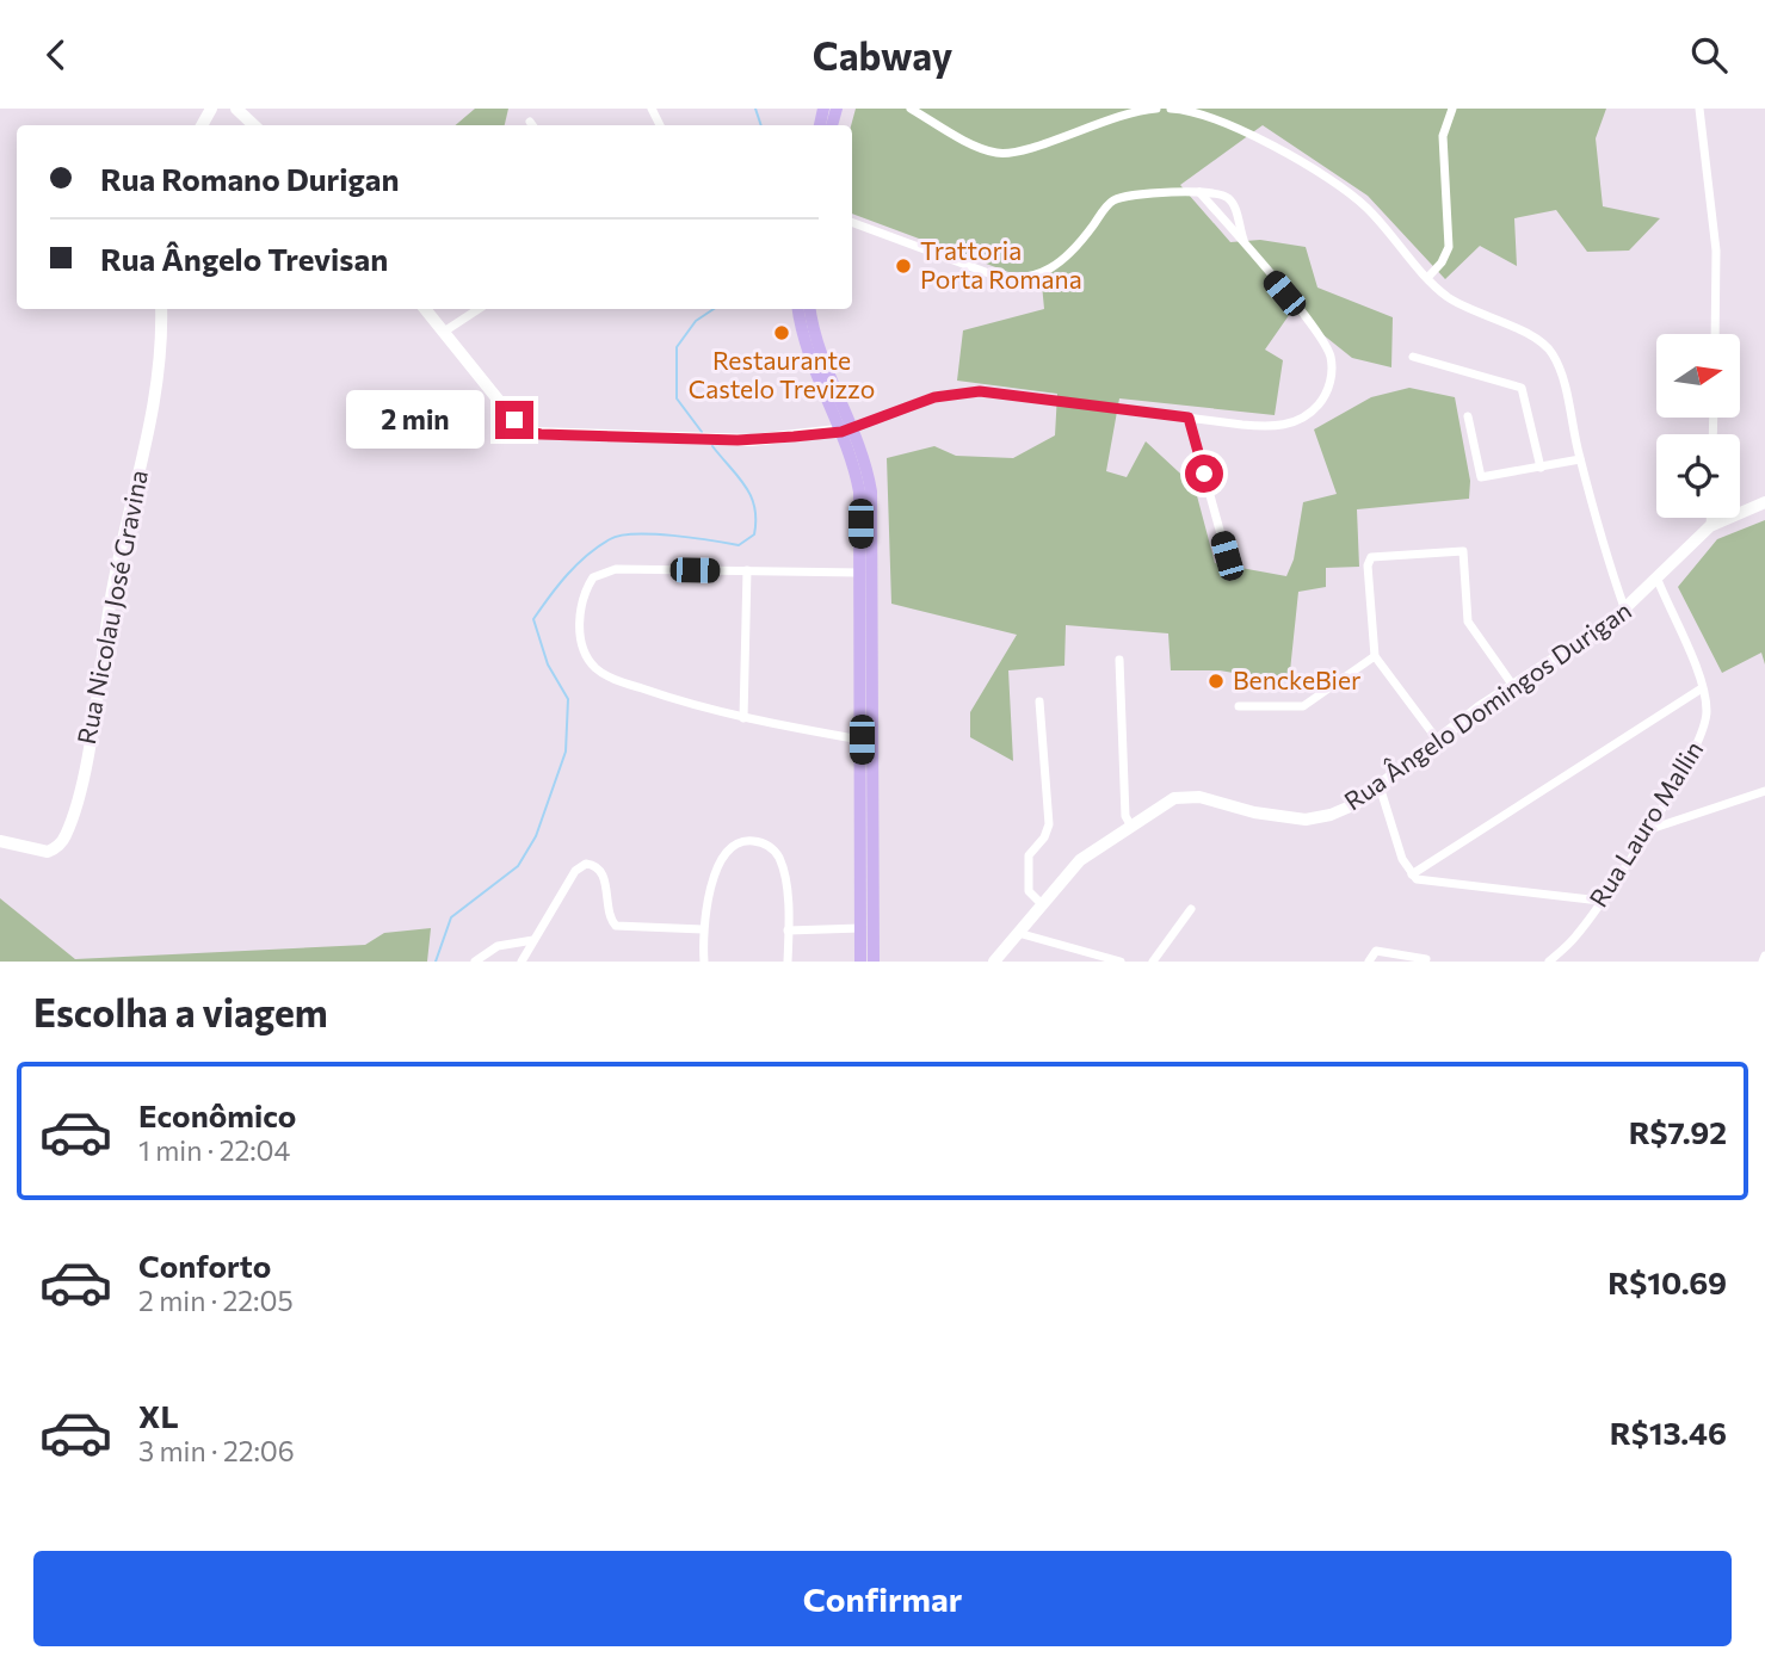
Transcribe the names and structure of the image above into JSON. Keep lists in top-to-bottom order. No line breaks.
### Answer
{"streets":{"street":["Rua Nicolau José Gravina","Rua Ângelo Domingos Durigan","Rua Lauro Mallin"]},"crossings":[["Rua Ângelo Domingos Durigan","Rua Lauro Mallin"]],"places":["Trattoria Porta Romana","Restaurante Castelo Trevizzo","BenckeBier"],"north":"right","page":{"header":"Cabway","banner":["Rua Romano Durigan","Rua Ângelo Trevisan"],"bubble":"2 min","heading":"Escolha a viagem","list":[{"name":"Econômico","note":"1 min · 22:04","value":"R$7.92"},{"name":"Conforto","note":"2 min · 22:05","value":"R$10.69"},{"name":"XL","note":"3 min · 22:06","value":"R$13.46"}],"buttons":"Confirmar"}}
